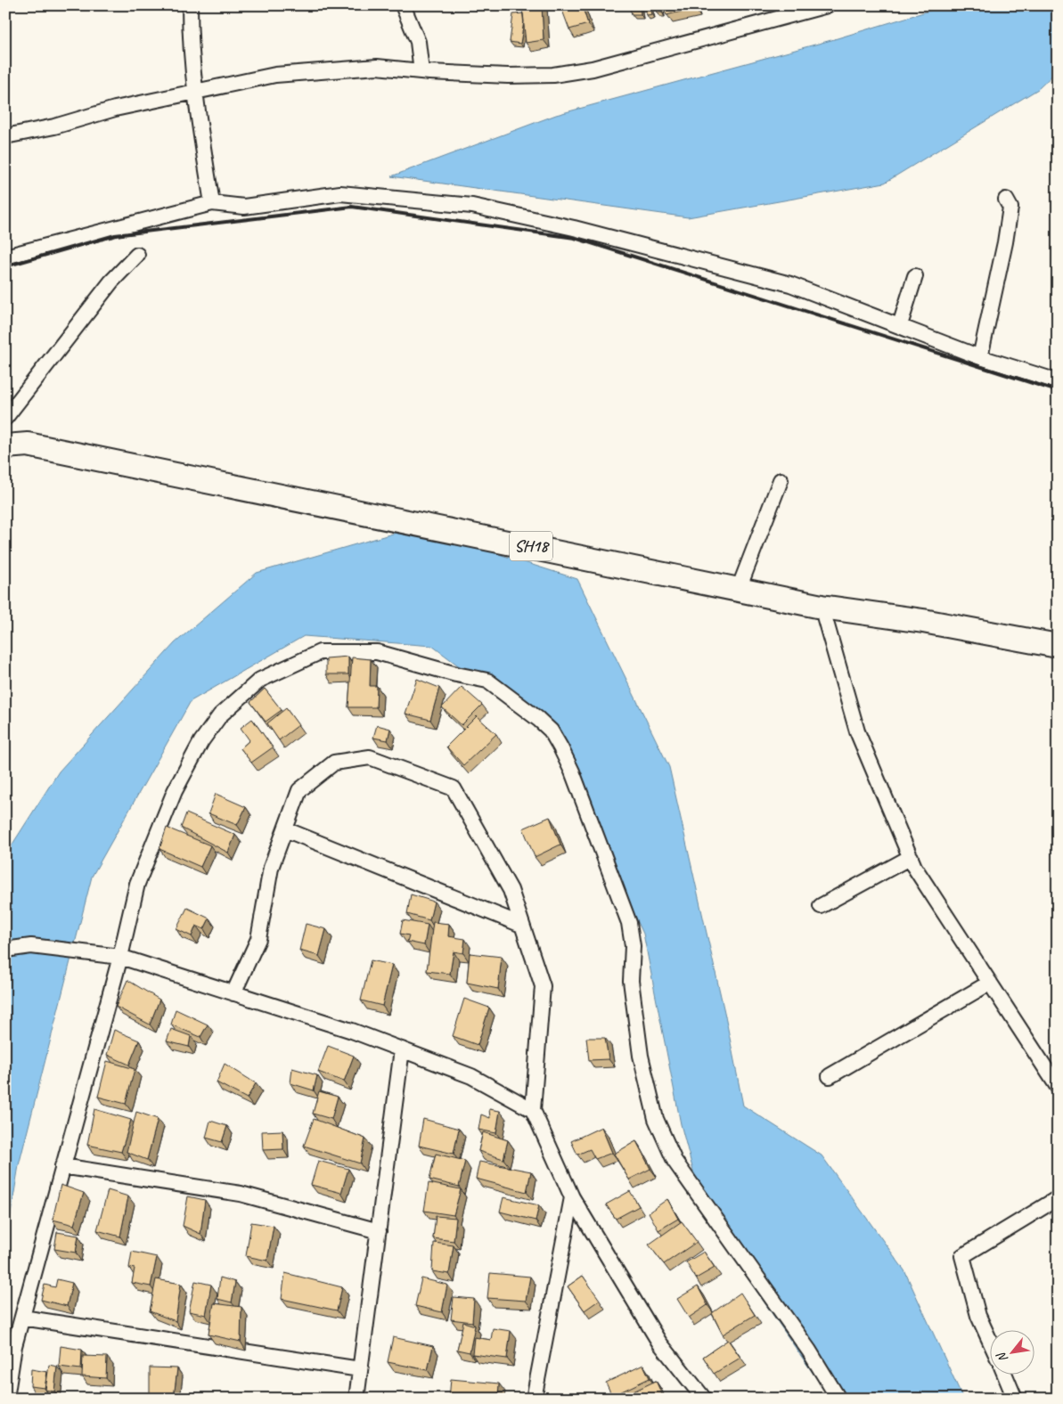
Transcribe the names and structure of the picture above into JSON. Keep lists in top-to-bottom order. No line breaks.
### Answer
{"streets":{"main road":["SH18"]},"north":"bottom left"}
